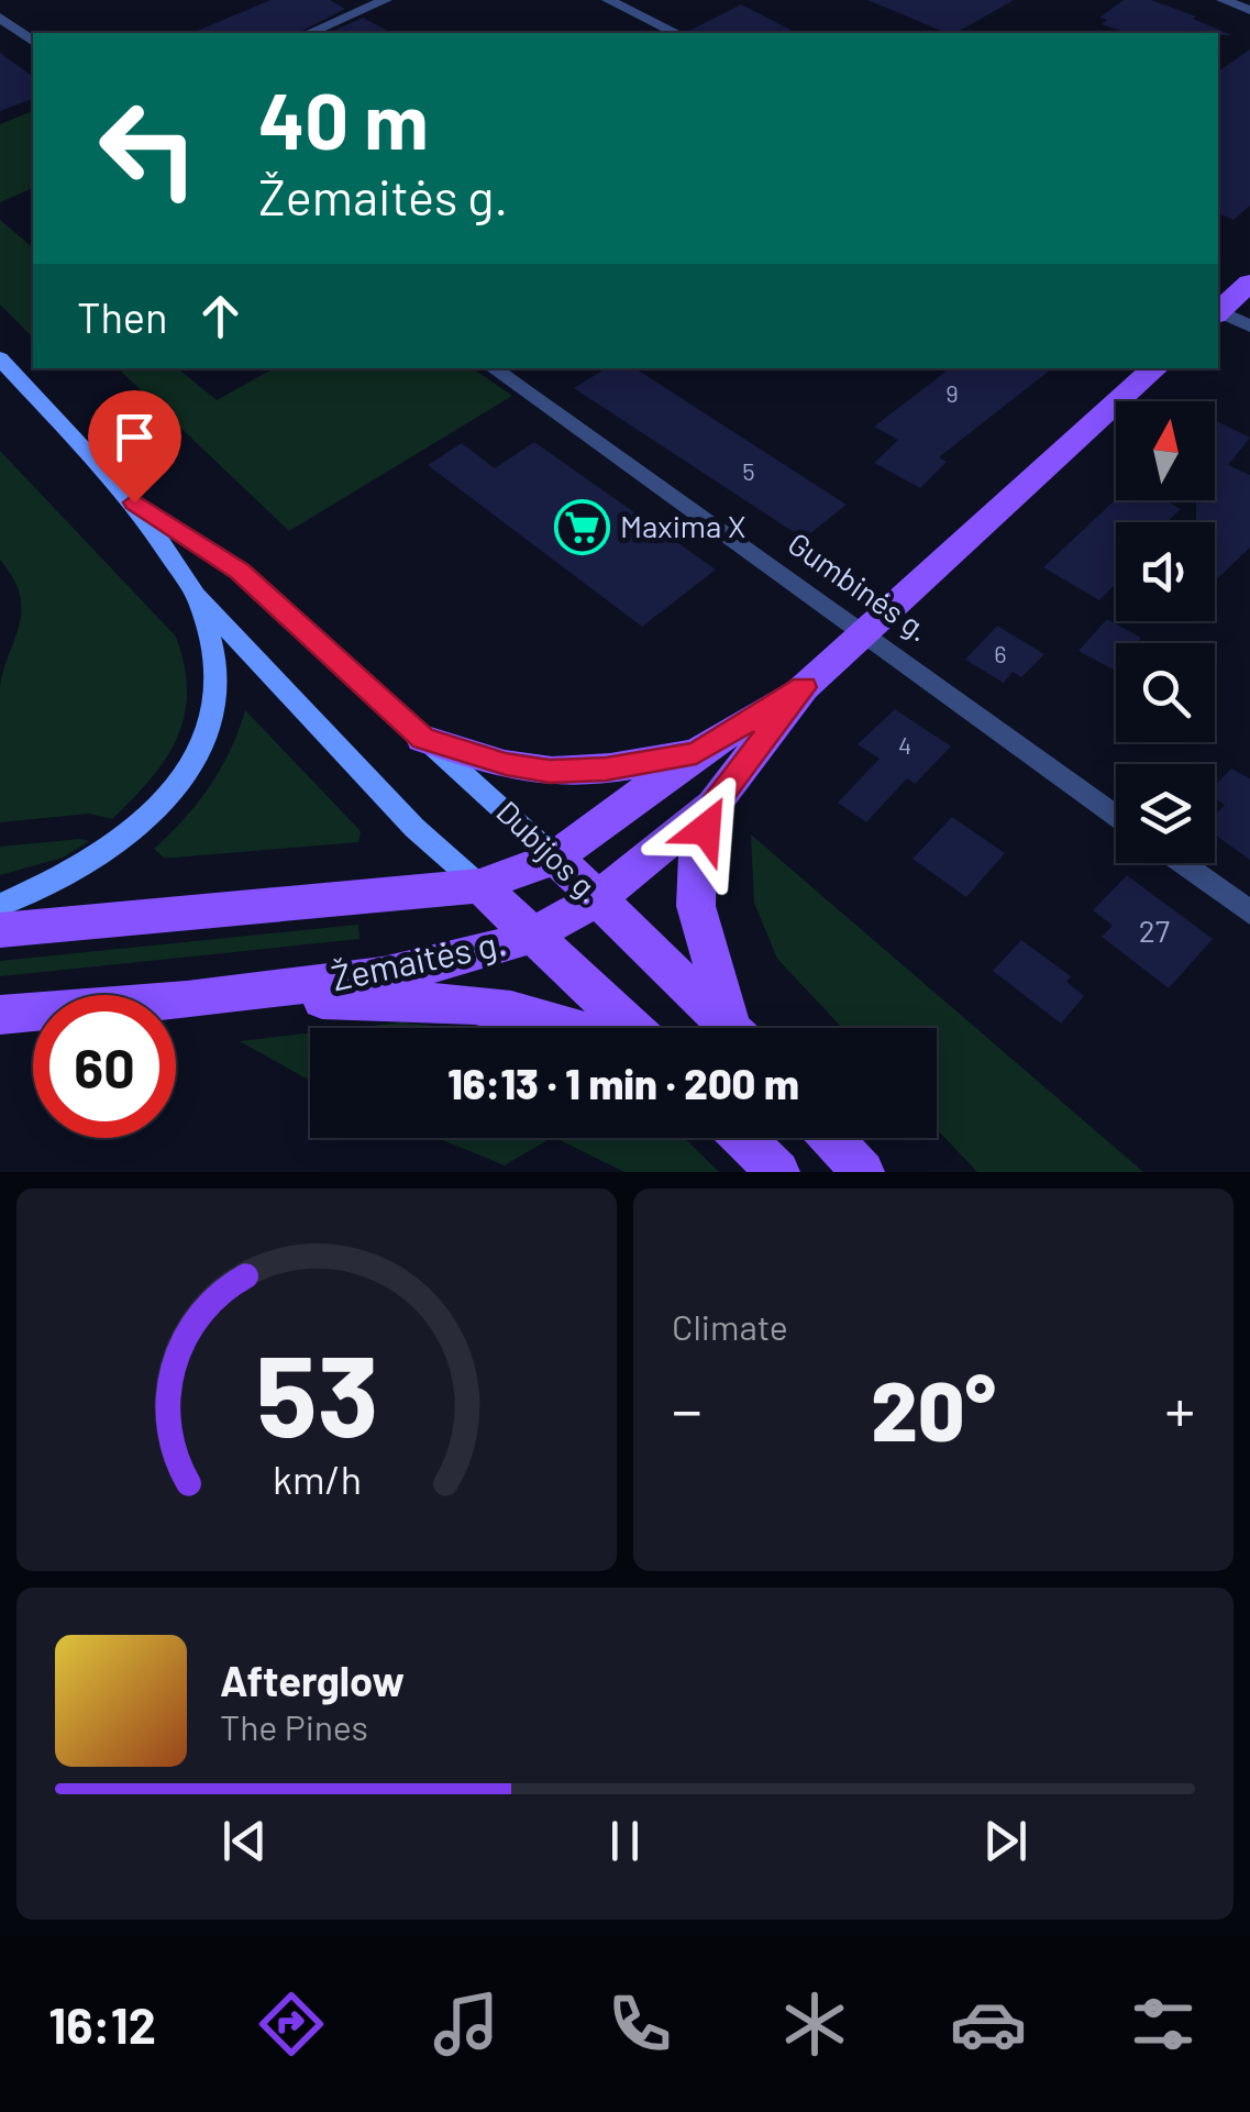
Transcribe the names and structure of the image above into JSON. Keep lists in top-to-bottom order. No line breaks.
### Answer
{"streets":{"main road":["Dubijos g.","Žemaitės g."],"street":["Gumbinės g."]},"crossings":[["Gumbinės g.","Žemaitės g."],["Dubijos g.","Žemaitės g."]],"places":{"supermarket":["Maxima X"]},"house_numbers":["9","5","6","4","27"],"north":"top","page":{"turn":["40 m","Žemaitės g."],"then":"Then","limit":"60","trip":"16:13 · 1 min · 200 m","tile":"Climate","heat":["−","20°","+"],"song":["Afterglow","The Pines"],"tabs":"16:12","gauge":["53","km/h"]}}
